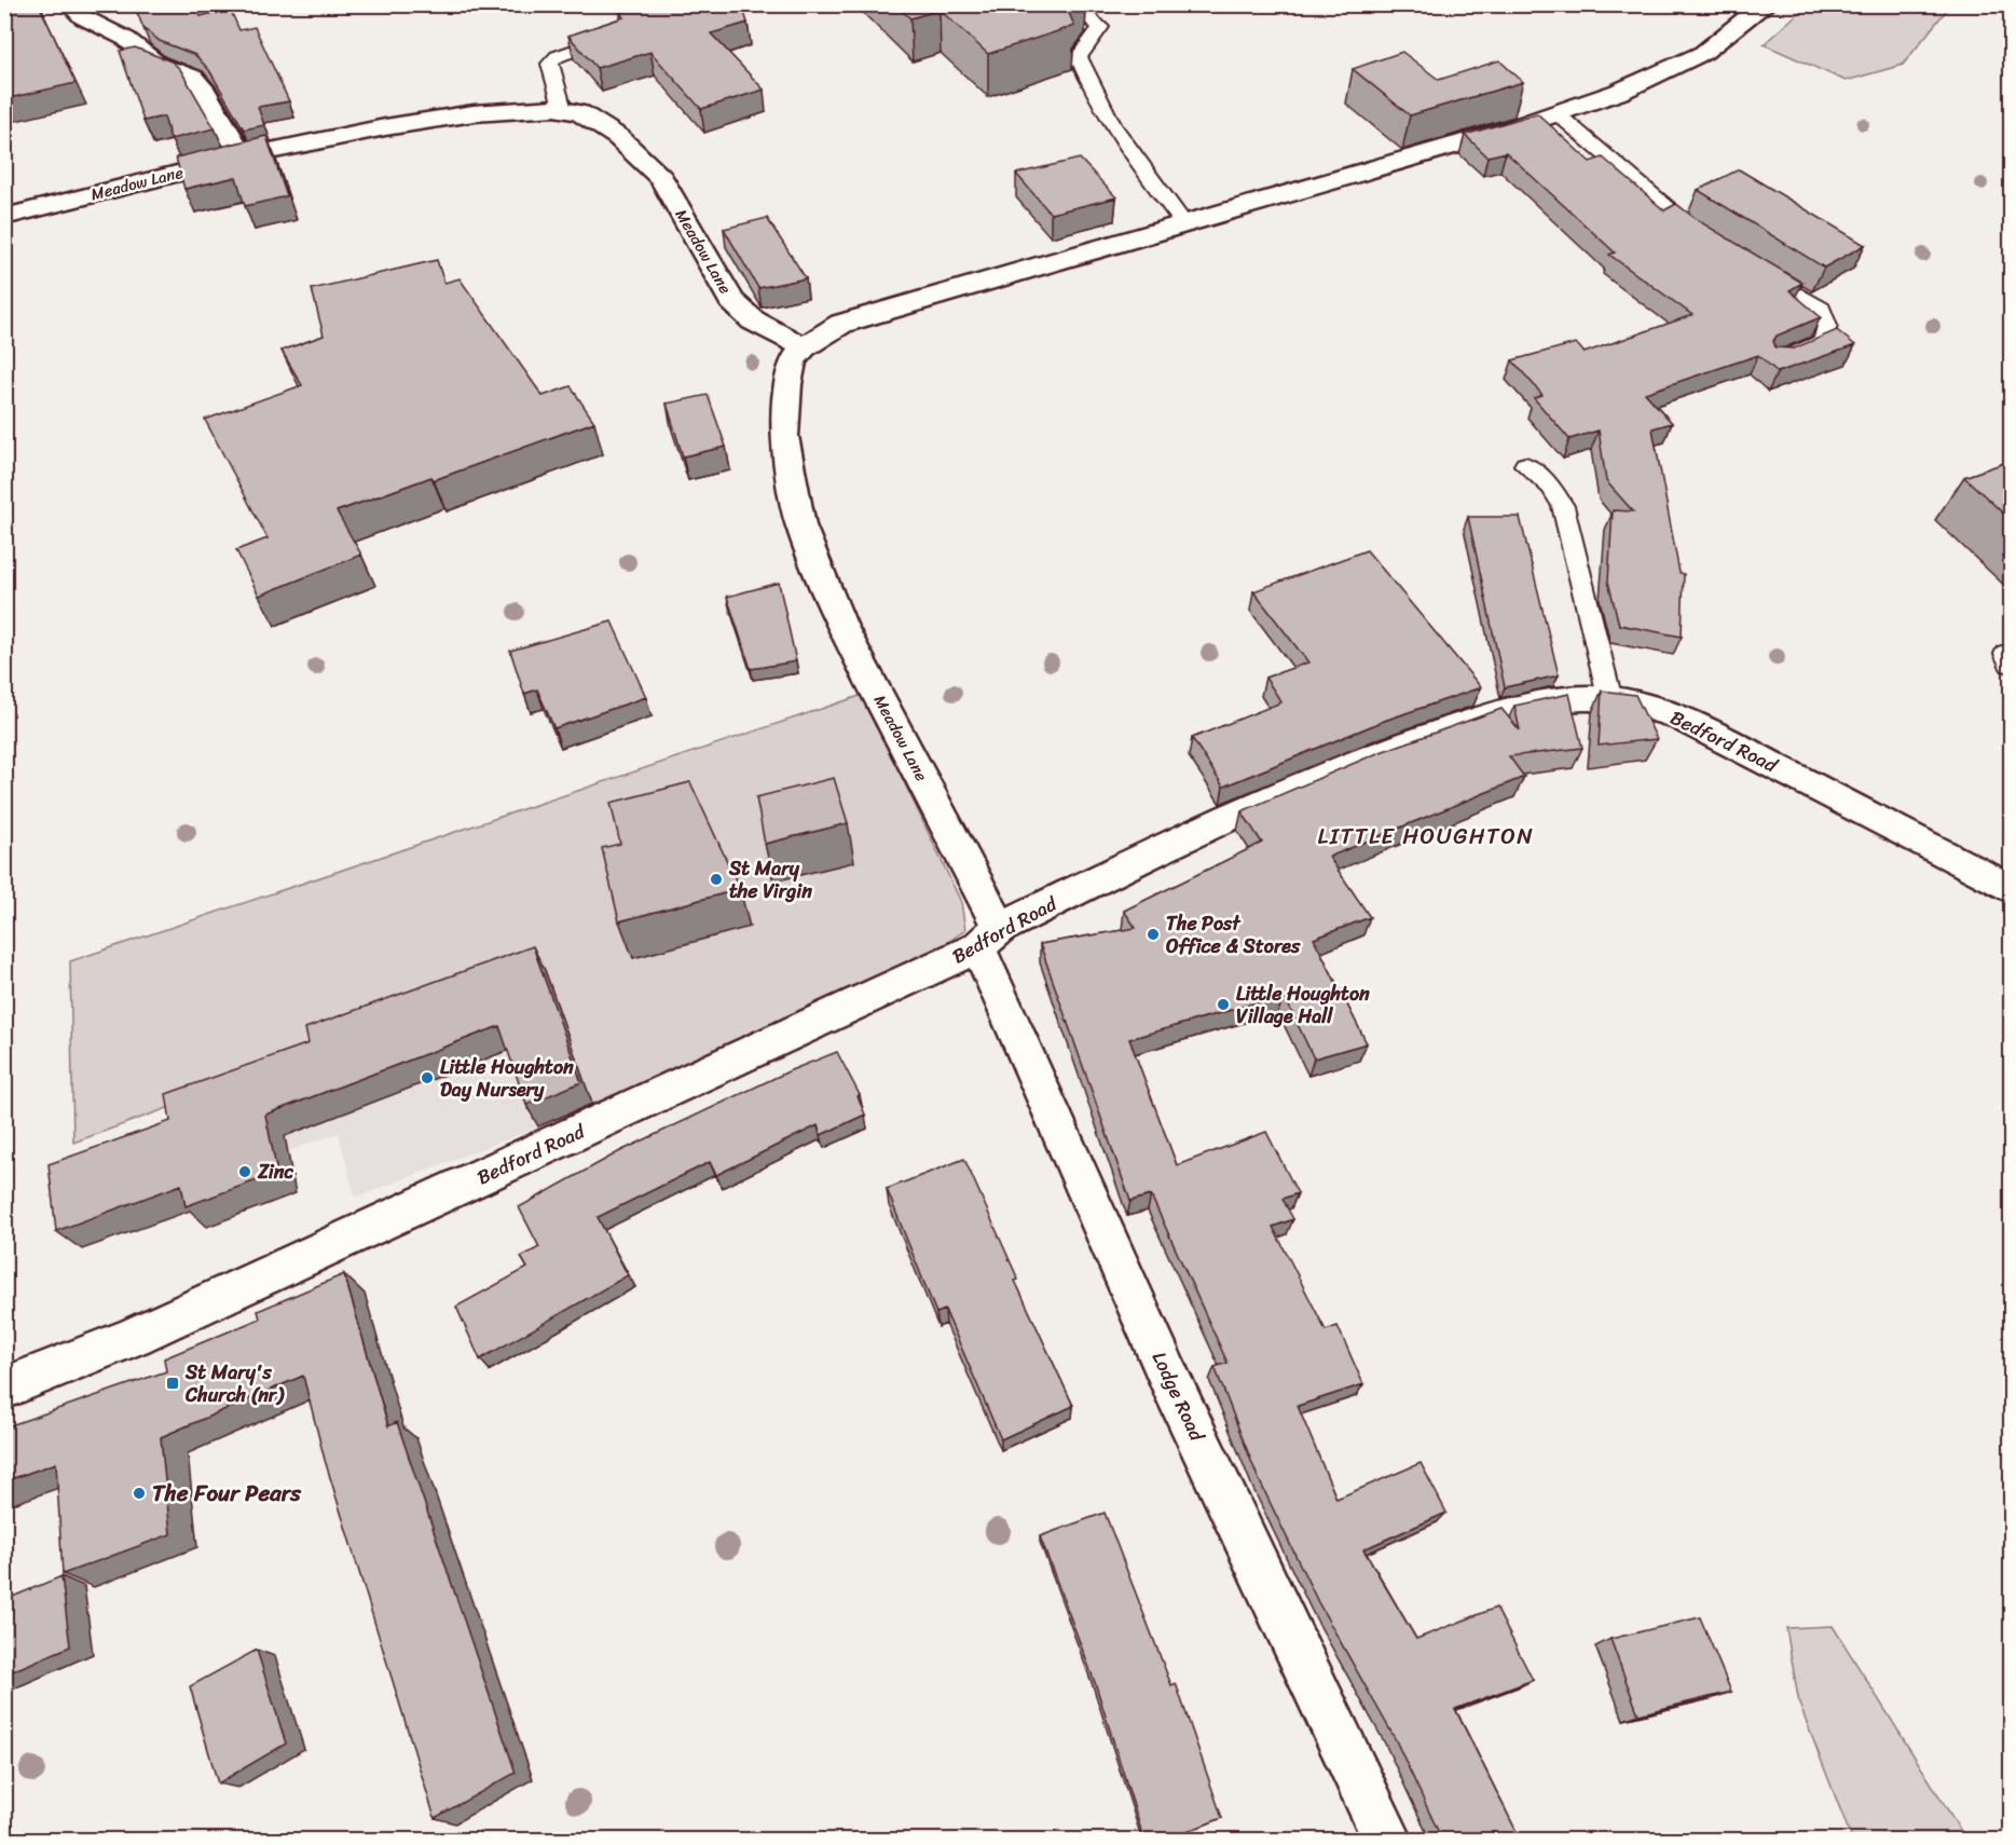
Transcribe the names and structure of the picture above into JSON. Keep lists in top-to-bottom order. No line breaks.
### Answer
{"streets":{"street":["Meadow Lane","Bedford Road","Lodge Road"]},"crossings":[["Meadow Lane","Bedford Road"],["Meadow Lane","Lodge Road"],["Bedford Road","Lodge Road"]],"districts":["LITTLE HOUGHTON"],"places":{"other":["St Mary the Virgin","The Post Office & Stores","Little Houghton Village Hall","Little Houghton Day Nursery","Zinc","The Four Pears"],"transit":["St Mary's Church (nr)"]}}
